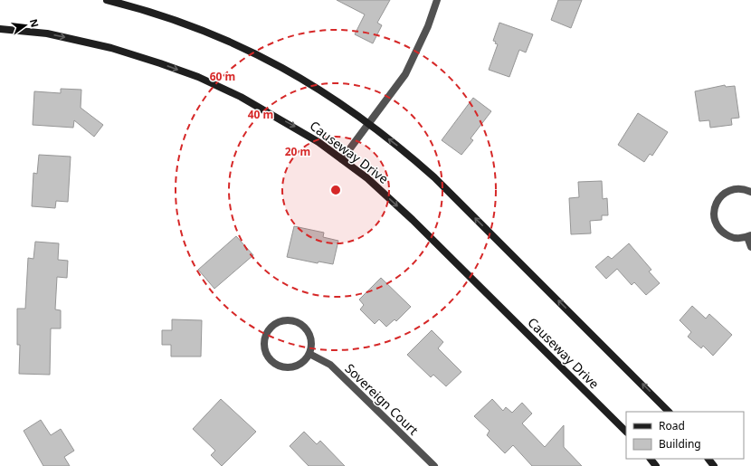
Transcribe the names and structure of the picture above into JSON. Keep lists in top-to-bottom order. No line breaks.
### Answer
{"streets":{"street":["Causeway Drive","Sovereign Court"]},"legend":["Road","Building"],"north":"right","rings":["60 m","40 m","20 m"]}
